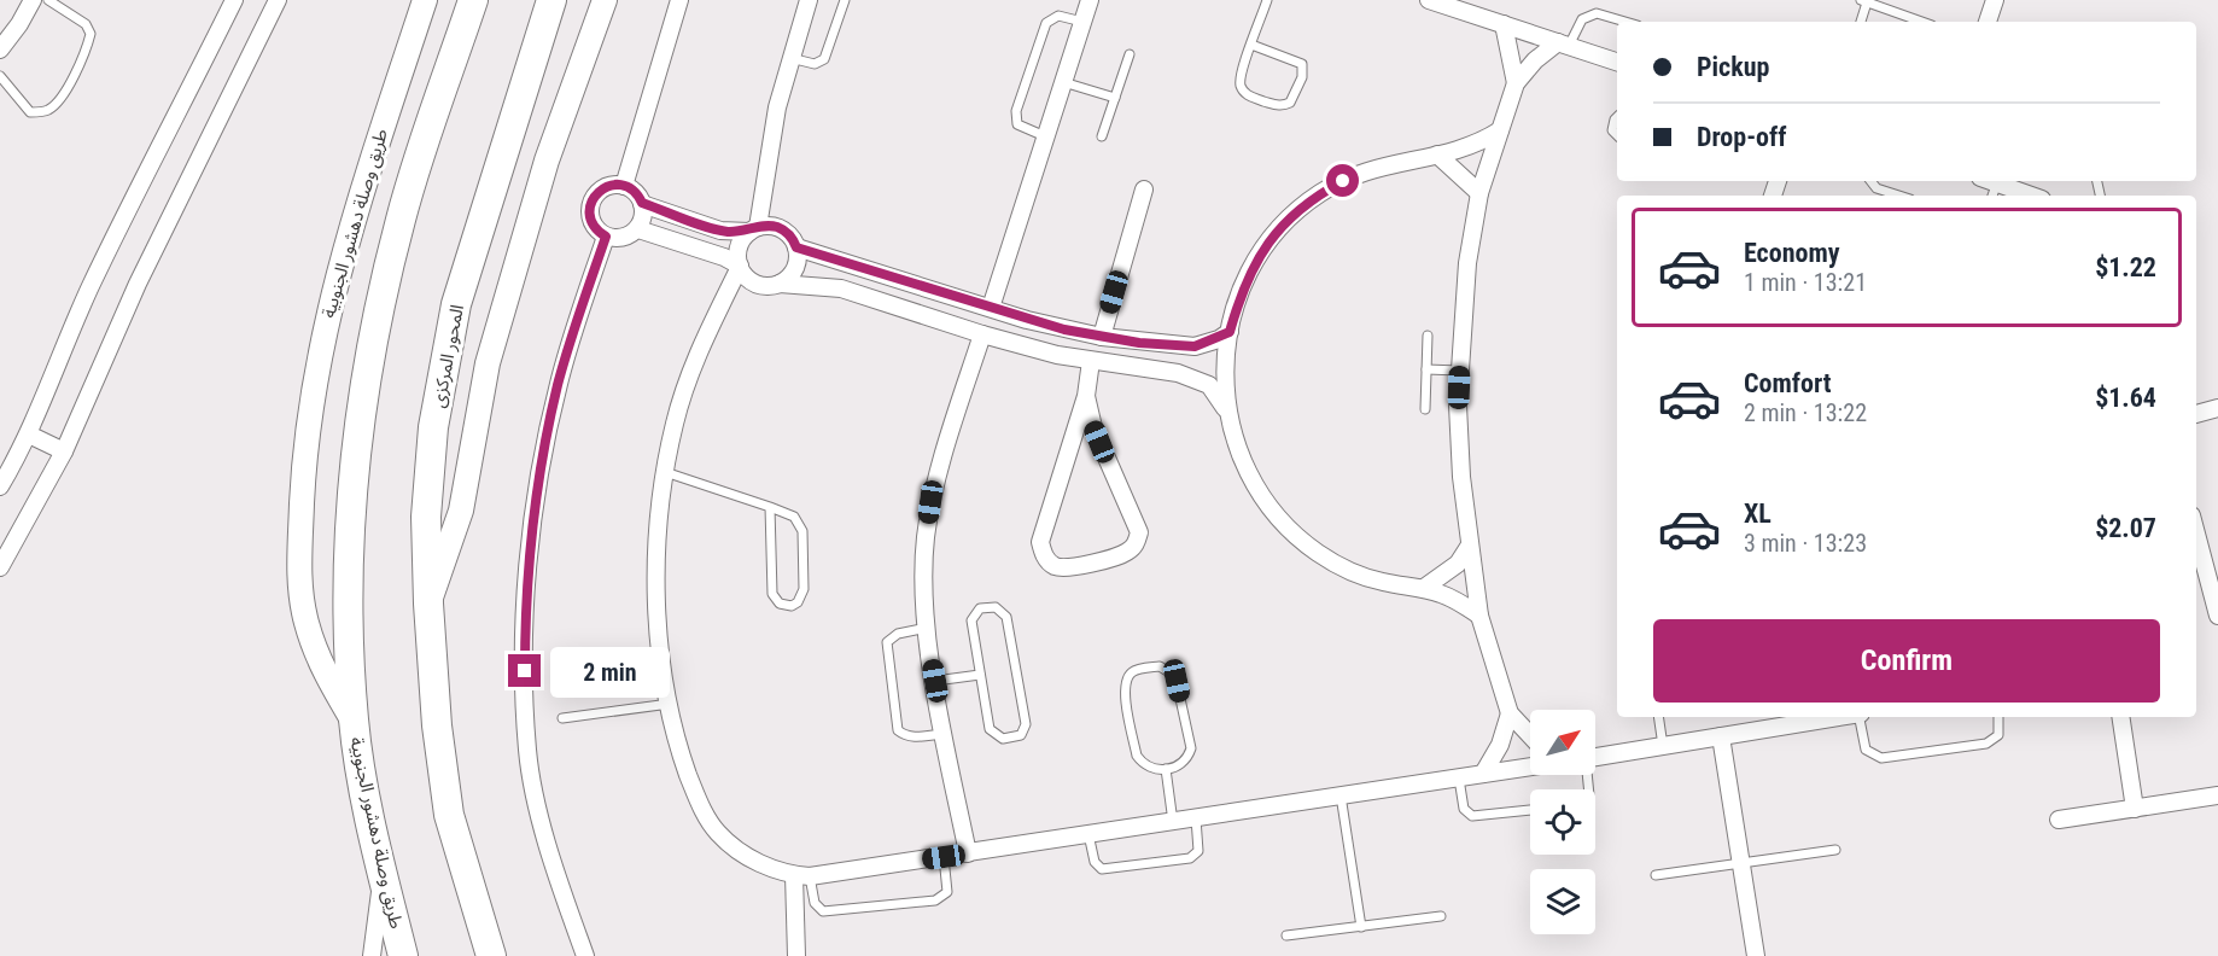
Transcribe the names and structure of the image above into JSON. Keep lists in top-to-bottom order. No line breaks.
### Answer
{"streets":{"highway":["طريق وصلة دهشور الجنوبية","المحور المركزى"]},"north":"top right","page":{"banner":["Pickup","Drop-off"],"list":[{"name":"Economy","note":"1 min · 13:21","value":"$1.22"},{"name":"Comfort","note":"2 min · 13:22","value":"$1.64"},{"name":"XL","note":"3 min · 13:23","value":"$2.07"}],"buttons":"Confirm","bubble":"2 min"}}
